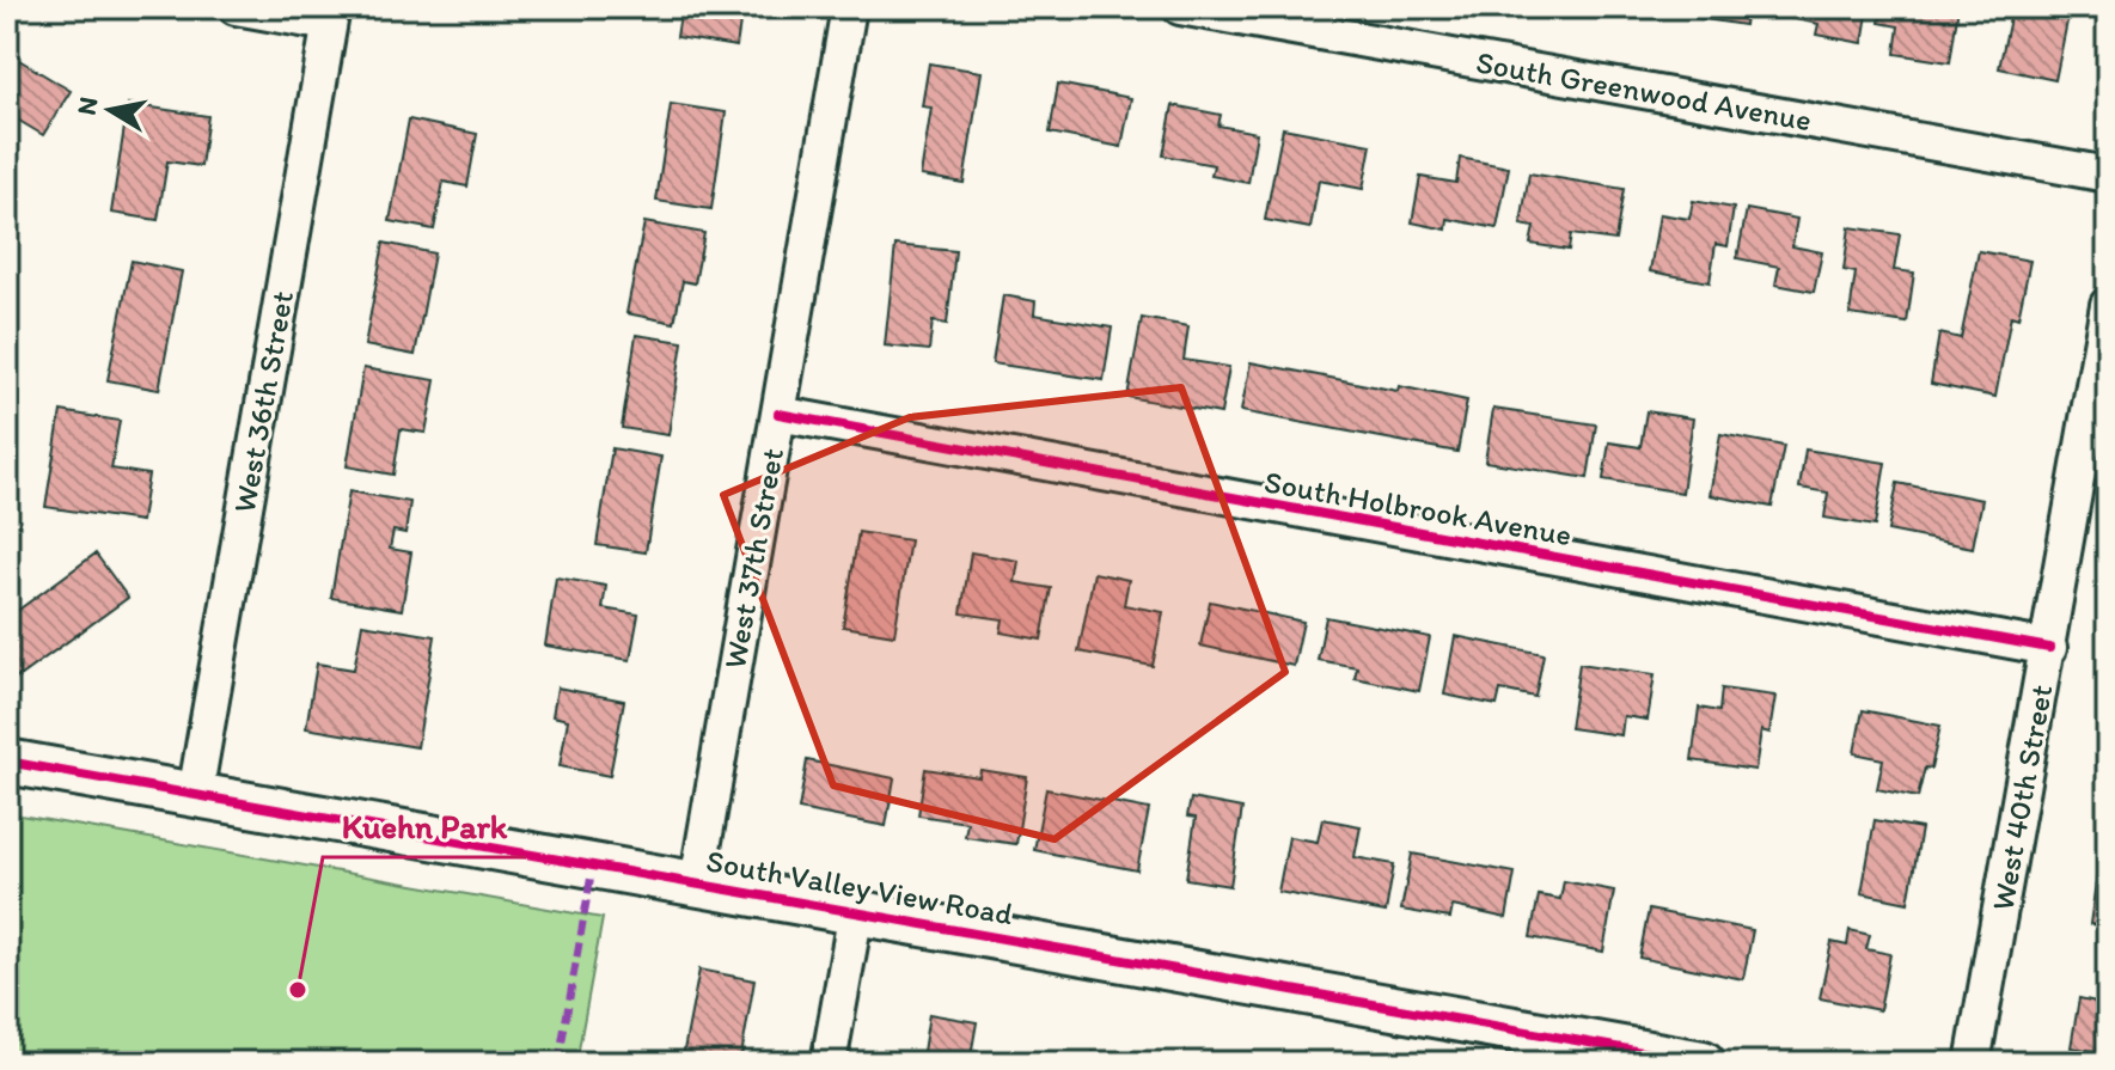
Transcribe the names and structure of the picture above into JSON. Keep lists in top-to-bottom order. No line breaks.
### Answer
{"streets":{"street":["South Greenwood Avenue","West 36th Street","South Holbrook Avenue","West 37th Street","West 40th Street","South Valley View Road"]},"crossings":[["West 36th Street","South Valley View Road"],["South Holbrook Avenue","West 37th Street"],["South Holbrook Avenue","West 40th Street"],["West 37th Street","South Valley View Road"]],"places":["Kuehn Park"],"north":"left"}
